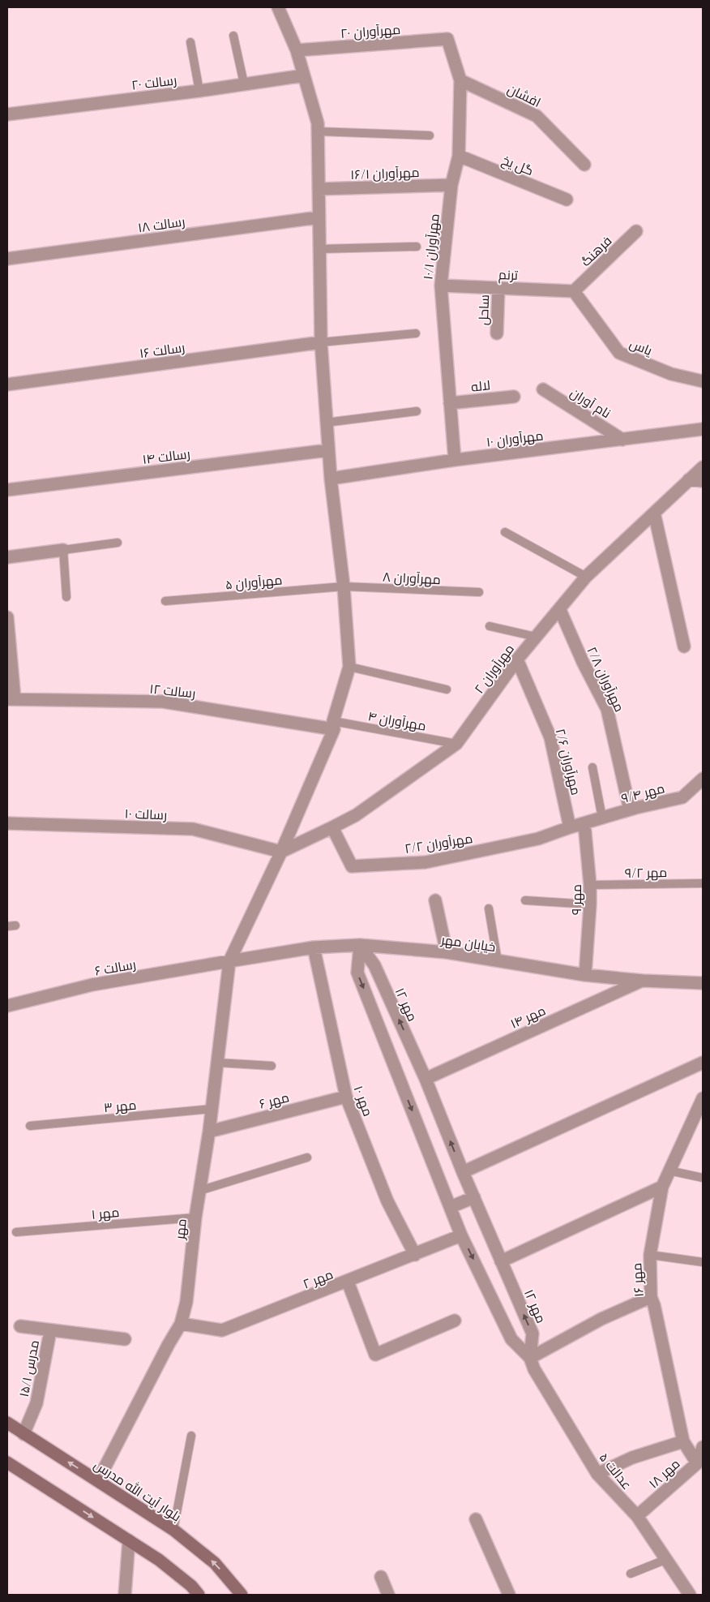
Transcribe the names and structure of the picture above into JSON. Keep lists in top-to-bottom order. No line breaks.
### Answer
{"streets":{"main road":["بلوار آیت الله مدرس"],"street":["مهرآوران ۲۰","رسالت ۲۰","افشان","گل یخ","مهرآوران ۱۶/۱","رسالت ۱۸","مهرآوران ۱۰/۱","فرهنگ","ترنم","ساحل","یاس","رسالت ۱۶","لاله","نام آوران","مهرآوران ۱۰","رسالت ۱۴","مهرآوران ۲","مهرآوران ۲/۸","رسالت ۱۲","مهرآوران ۲/۶","مهر ۹/۴","رسالت ۱۰","مهرآوران ۲/۲","مهر ۹","خیابان مهر","رسالت ۶","مهر ۱۲","مهر ۱۴","مهر ۶","مهر ۱۰","مهر","مهر ۲","مهر ۱۶","مدرس ۱۵/۱","عدالت ۵","مهر ۱۸"],"lane":["مهرآوران ۸","مهرآوران ۵","مهرآوران ۴","مهر ۹/۲","مهر ۳","مهر ۱"]},"crossings":[["مهرآوران ۲۰","مهرآوران ۱۰/۱"],["افشان","مهرآوران ۱۰/۱"],["گل یخ","مهرآوران ۱۰/۱"],["مهرآوران ۱۶/۱","مهرآوران ۱۰/۱"],["مهرآوران ۱۰/۱","ترنم"],["مهرآوران ۱۰/۱","لاله"],["مهرآوران ۱۰/۱","مهرآوران ۱۰"],["فرهنگ","ترنم"],["فرهنگ","یاس"],["ترنم","ساحل"],["ترنم","یاس"],["نام آوران","مهرآوران ۱۰"],["مهرآوران ۸","مهرآوران ۵"],["مهرآوران ۲","مهرآوران ۲/۸"],["مهرآوران ۲","مهرآوران ۴"],["مهرآوران ۲","مهرآوران ۲/۶"],["مهرآوران ۲","رسالت ۱۰"],["مهرآوران ۲","مهرآوران ۲/۲"],["مهرآوران ۲","مهر"],["مهرآوران ۲/۸","مهر ۹/۴"],["رسالت ۱۲","مهرآوران ۴"],["رسالت ۱۲","مهر"],["مهرآوران ۴","مهر"],["مهرآوران ۲/۶","مهر ۹/۴"],["مهرآوران ۲/۶","مهرآوران ۲/۲"],["مهر ۹/۴","مهرآوران ۲/۲"],["مهر ۹/۴","مهر ۹"],["رسالت ۱۰","مهر"],["مهر ۹/۲","مهر ۹"],["مهر ۹","خیابان مهر"],["خیابان مهر","رسالت ۶"],["خیابان مهر","مهر ۱۲"],["خیابان مهر","مهر ۱۴"],["خیابان مهر","مهر ۱۰"],["خیابان مهر","مهر"],["رسالت ۶","مهر"],["مهر ۱۲","مهر ۱۴"],["مهر ۱۲","عدالت ۵"],["مهر ۶","مهر ۱۰"],["مهر ۶","مهر"],["مهر ۱۰","مهر ۲"],["مهر ۳","مهر"],["مهر ۱","مهر"],["مهر","مهر ۲"],["مهر","بلوار آیت الله مدرس"],["مهر ۱۶","مهر ۱۸"],["مدرس ۱۵/۱","بلوار آیت الله مدرس"],["عدالت ۵","مهر ۱۸"]]}
